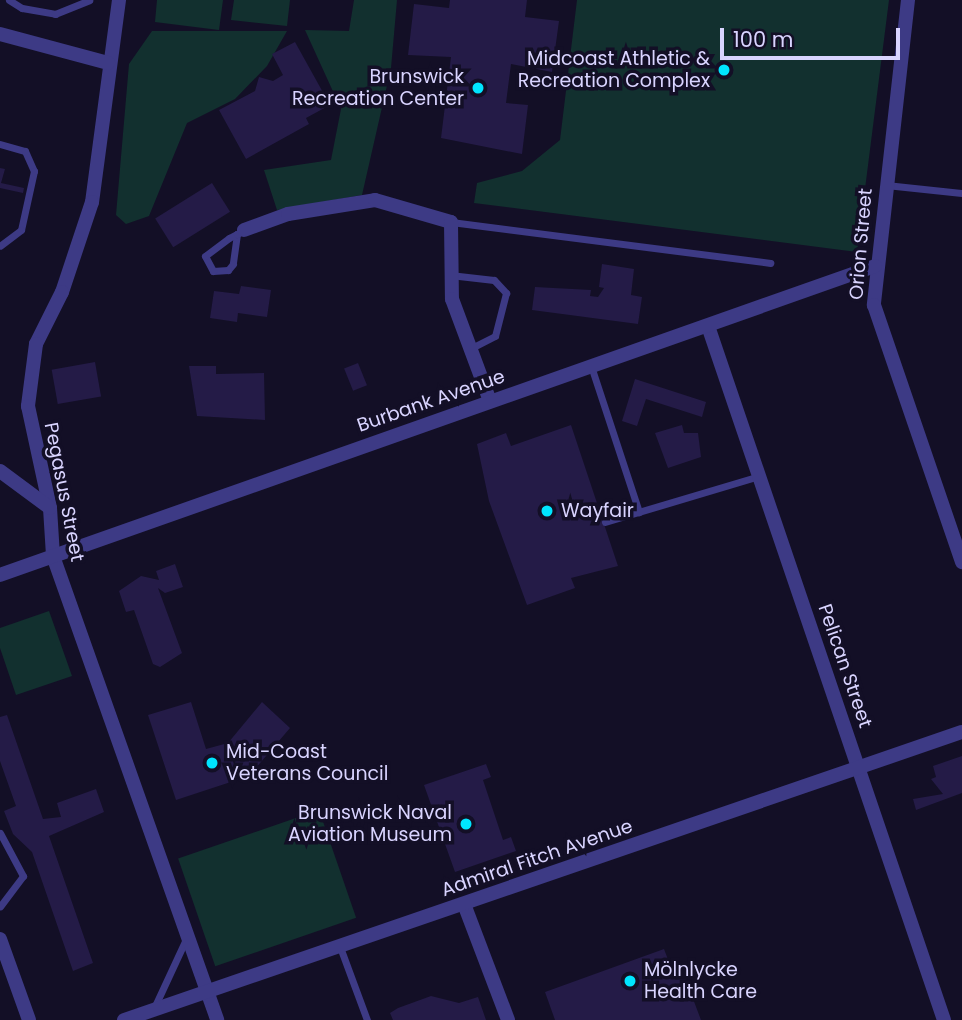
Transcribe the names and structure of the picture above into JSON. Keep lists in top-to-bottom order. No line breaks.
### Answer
{"streets":{"street":["Orion Street","Burbank Avenue","Pegasus Street","Pelican Street","Admiral Fitch Avenue"]},"crossings":[["Orion Street","Burbank Avenue"],["Burbank Avenue","Pegasus Street"],["Burbank Avenue","Pelican Street"],["Pegasus Street","Admiral Fitch Avenue"],["Pelican Street","Admiral Fitch Avenue"]],"places":["Midcoast Athletic & Recreation Complex","Brunswick Recreation Center","Wayfair","Mid-Coast Veterans Council","Brunswick Naval Aviation Museum","Mölnlycke Health Care"],"scale_bar":"100 m"}
